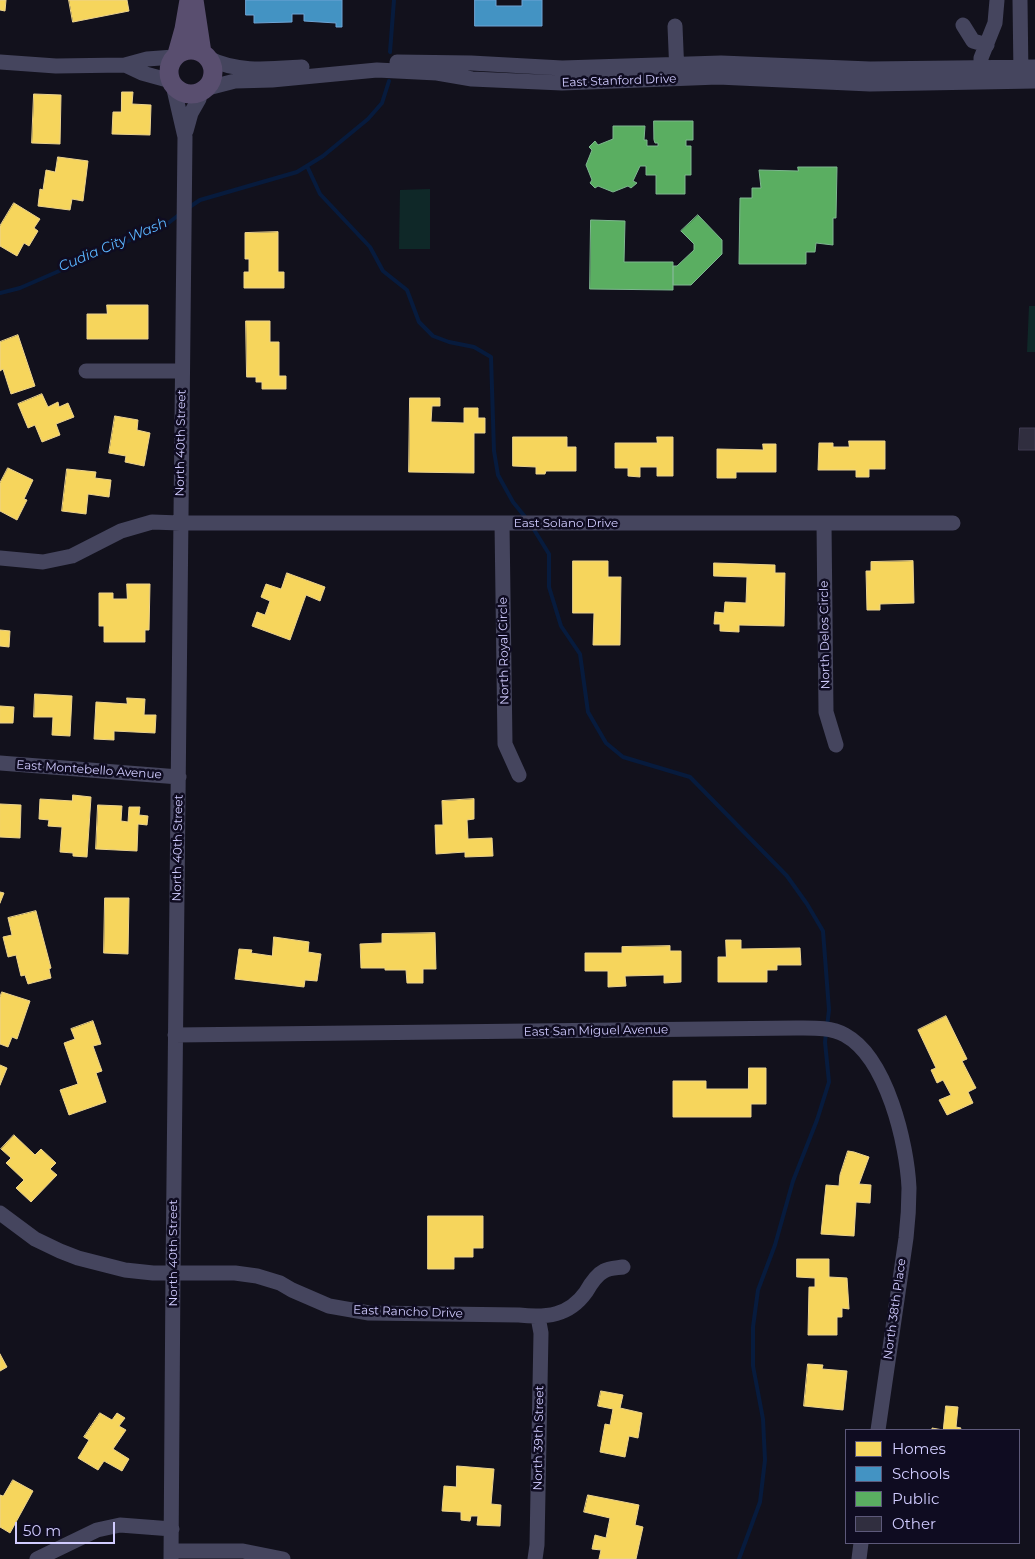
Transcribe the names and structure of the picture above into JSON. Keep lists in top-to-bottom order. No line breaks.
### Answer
{"streets":{"street":["East Stanford Drive","North 40th Street","East Solano Drive","North Delos Circle","North Royal Circle","East Montebello Avenue","East San Miguel Avenue","North 38th Place","East Rancho Drive","North 39th Street"]},"crossings":[["East Stanford Drive","North 40th Street"],["North 40th Street","East Solano Drive"],["North 40th Street","East Montebello Avenue"],["North 40th Street","East San Miguel Avenue"],["North 40th Street","East Rancho Drive"],["East Solano Drive","North Delos Circle"],["East Solano Drive","North Royal Circle"],["East San Miguel Avenue","North 38th Place"],["East Rancho Drive","North 39th Street"]],"water":["Cudia City Wash"],"legend":["Homes","Schools","Public","Other"],"scale_bar":"50 m"}
